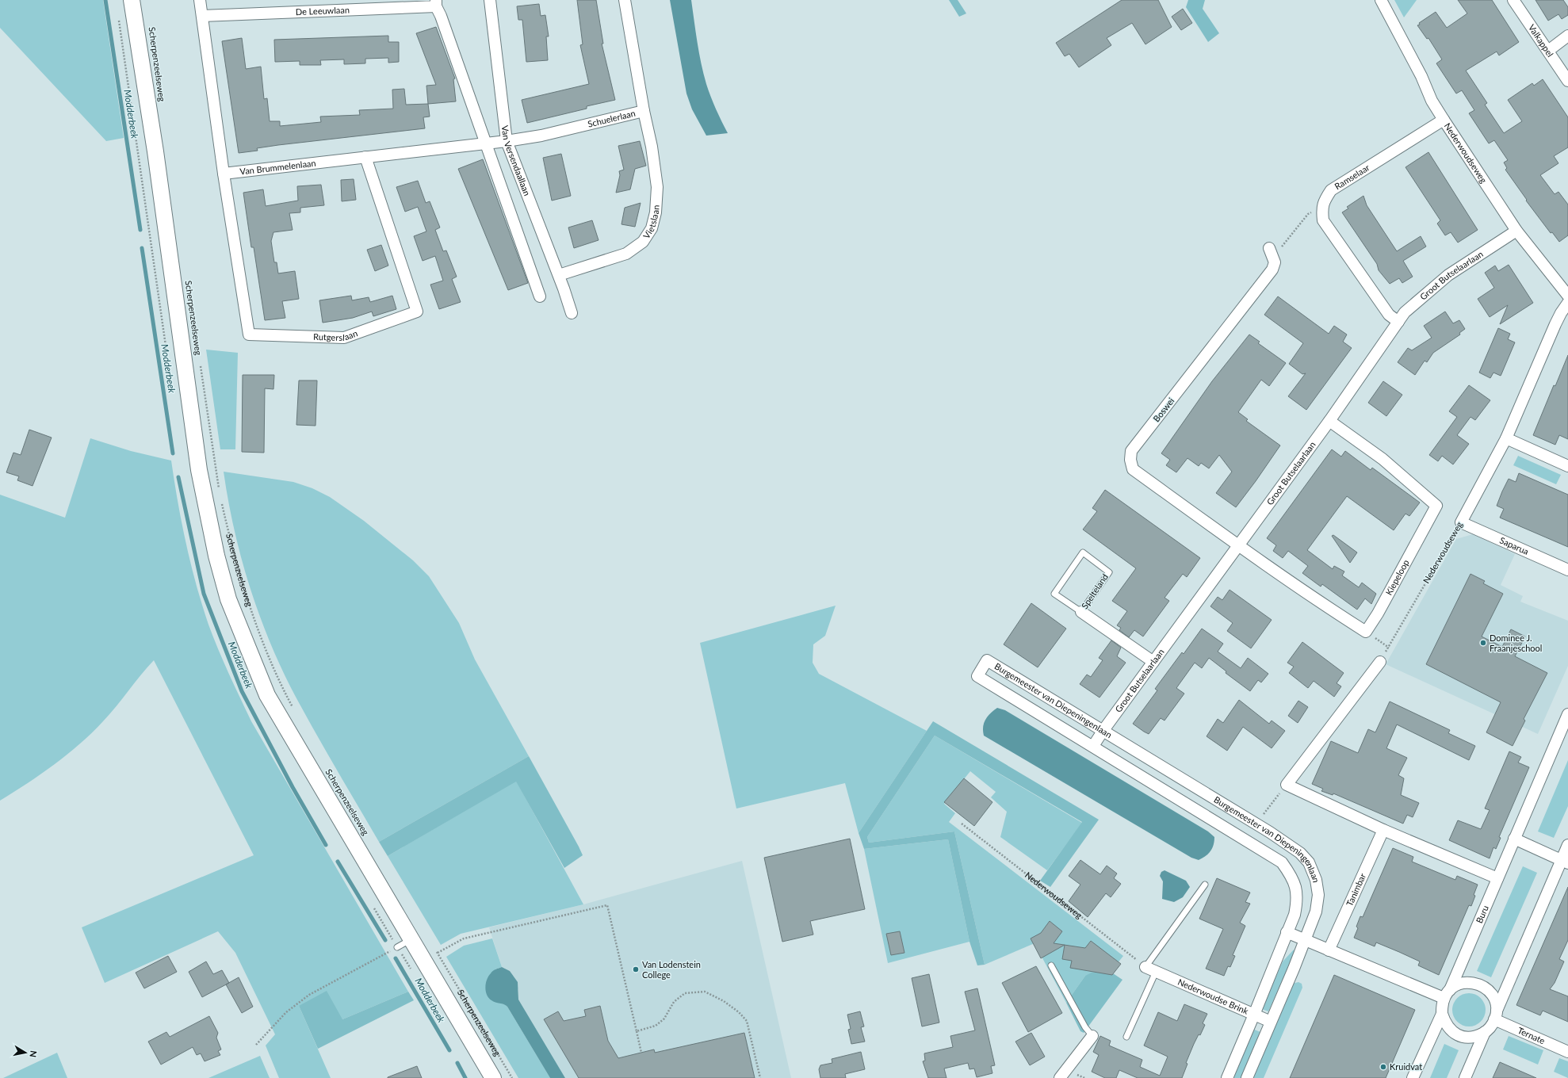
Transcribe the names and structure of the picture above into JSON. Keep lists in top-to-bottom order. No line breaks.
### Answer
{"streets":{"main road":["Scherpenzeelseweg"],"street":["De Leeuwlaan","Valkappel","Schuelerlaan","Nederwoudseweg","Van Versendaallaan","Van Brummelenlaan","Ramselaar","Vietslaan","Groot Butselaarlaan","Rutgerslaan","Boswei","Saparua","Kiepeloop","Spelteland","Burgemeester van Diepeningenlaan","Tanimbar","Buru","Nederwoudse Brink","Ternate"]},"crossings":[["Schuelerlaan","Van Versendaallaan"],["Schuelerlaan","Van Brummelenlaan"],["Schuelerlaan","Vietslaan"],["Nederwoudseweg","Ramselaar"],["Nederwoudseweg","Groot Butselaarlaan"],["Nederwoudseweg","Saparua"],["Nederwoudseweg","Nederwoudse Brink"],["Van Versendaallaan","Van Brummelenlaan"],["Van Versendaallaan","Vietslaan"],["Van Brummelenlaan","Rutgerslaan"],["Groot Butselaarlaan","Boswei"],["Groot Butselaarlaan","Kiepeloop"],["Groot Butselaarlaan","Spelteland"],["Groot Butselaarlaan","Burgemeester van Diepeningenlaan"],["Burgemeester van Diepeningenlaan","Nederwoudse Brink"],["Buru","Ternate"]],"water":["Modderbeek"],"places":["Dominee J. Fraanjeschool","Van Lodenstein College","Kruidvat"],"north":"right"}
